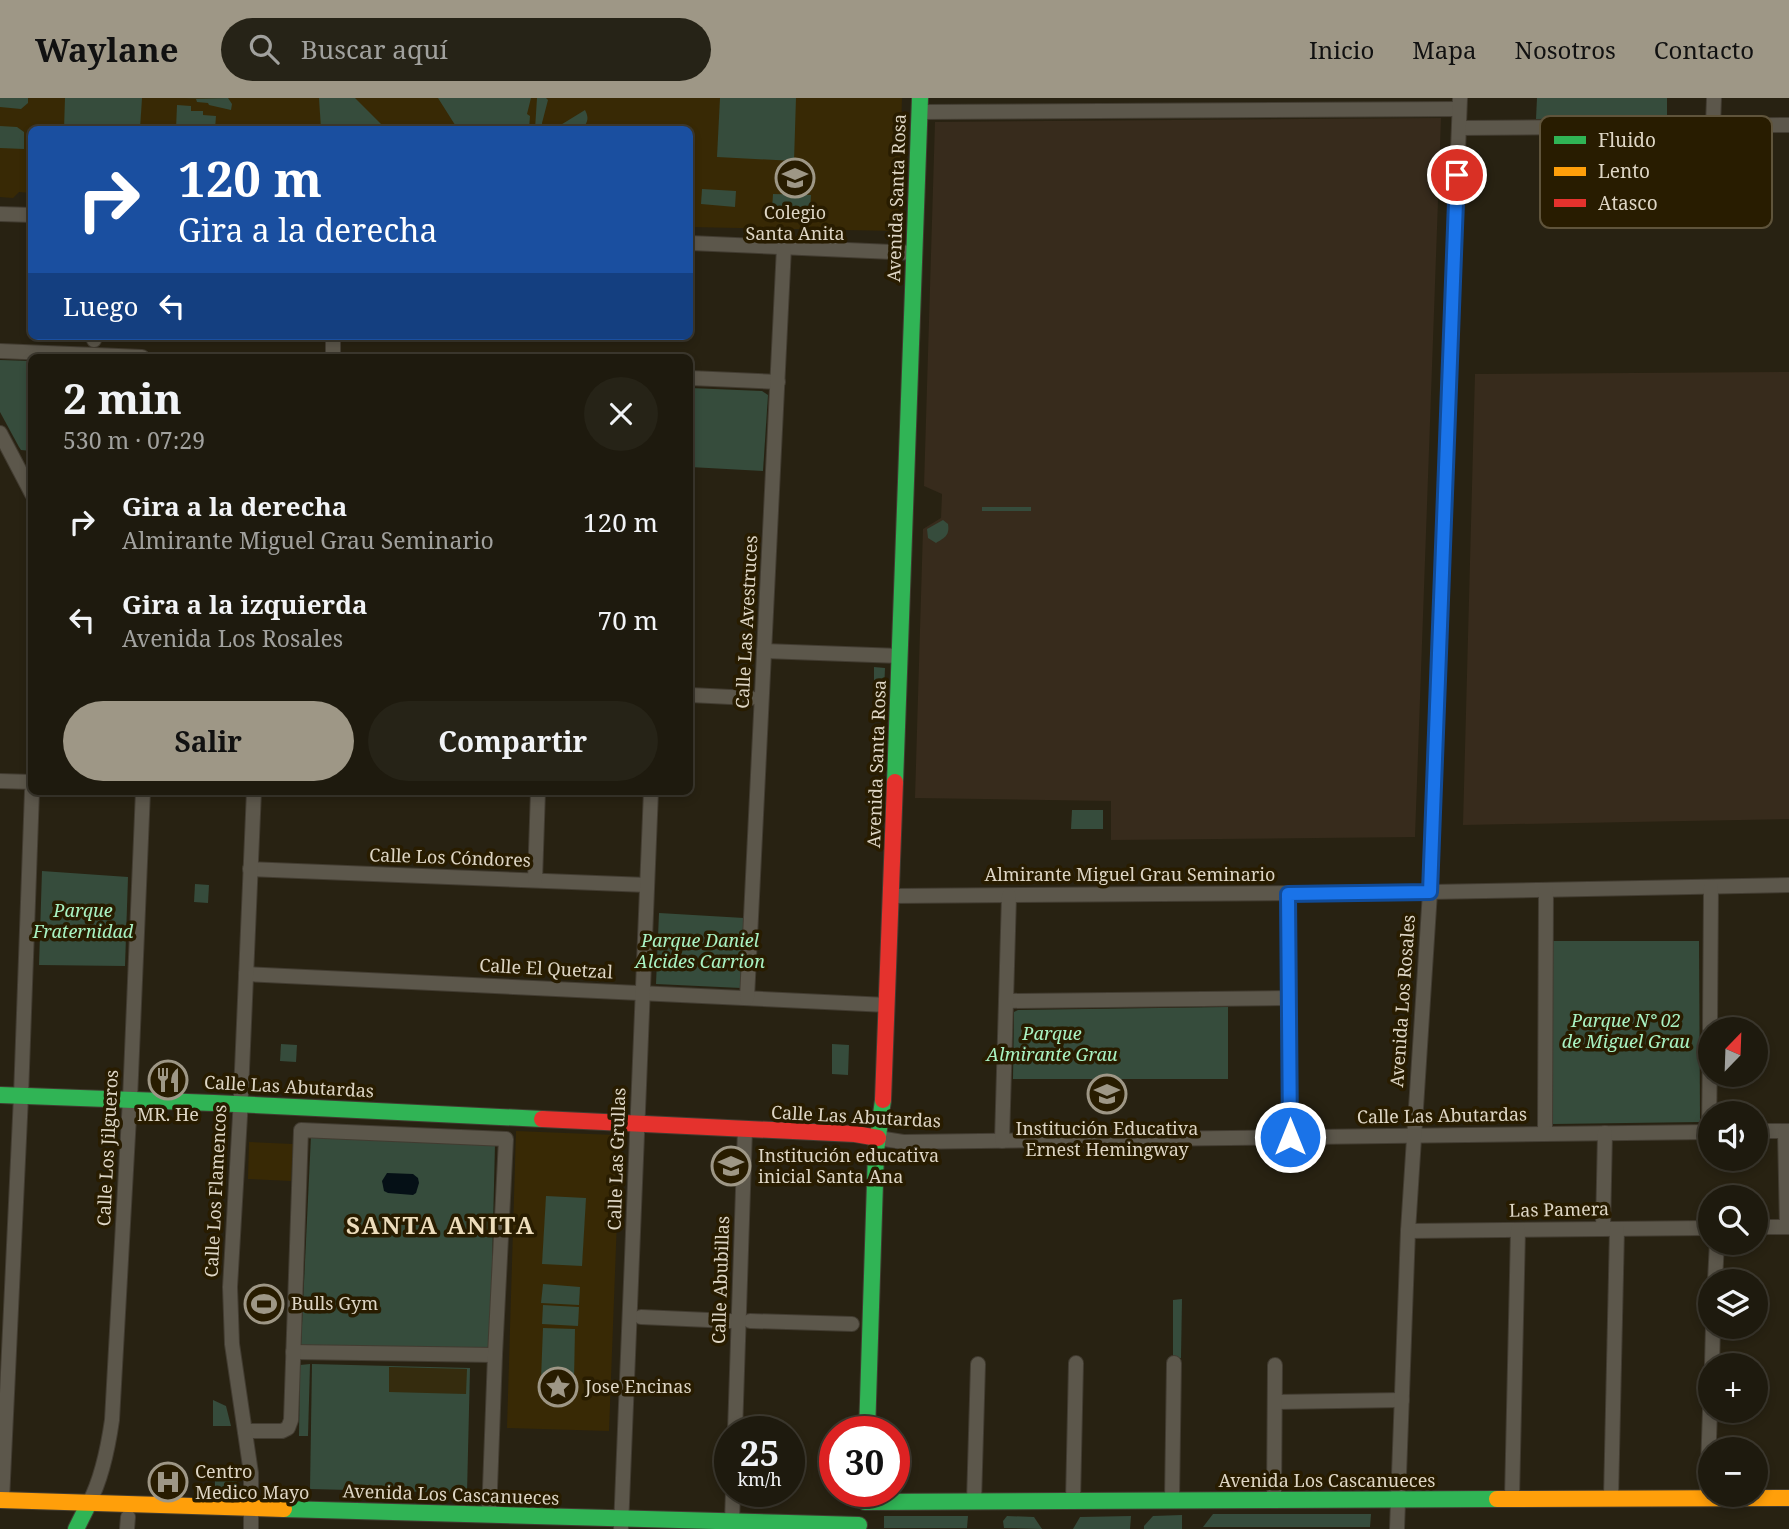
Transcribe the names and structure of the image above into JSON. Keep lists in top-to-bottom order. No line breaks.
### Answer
{"streets":{"street":["Avenida Santa Rosa","Calle Las Avestruces","Calle Los Cóndores","Almirante Miguel Grau Seminario","Calle El Quetzal","Avenida Los Rosales","Calle Las Abutardas","Calle Los Jilgueros","Calle Las Grullas","Calle Los Flamencos","Las Pamera","Calle Abubillas","Avenida Los Cascanueces"]},"crossings":[["Avenida Santa Rosa","Almirante Miguel Grau Seminario"],["Avenida Santa Rosa","Calle El Quetzal"],["Avenida Santa Rosa","Calle Las Abutardas"],["Calle Las Avestruces","Calle El Quetzal"],["Calle Los Cóndores","Calle Las Grullas"],["Calle Los Cóndores","Calle Los Flamencos"],["Almirante Miguel Grau Seminario","Avenida Los Rosales"],["Calle El Quetzal","Calle Las Grullas"],["Calle El Quetzal","Calle Los Flamencos"],["Avenida Los Rosales","Calle Las Abutardas"],["Avenida Los Rosales","Las Pamera"],["Avenida Los Rosales","Avenida Los Cascanueces"],["Calle Las Abutardas","Calle Los Jilgueros"],["Calle Las Abutardas","Calle Las Grullas"],["Calle Las Abutardas","Calle Los Flamencos"],["Calle Las Abutardas","Calle Abubillas"],["Calle Los Jilgueros","Avenida Los Cascanueces"],["Calle Las Grullas","Avenida Los Cascanueces"],["Calle Los Flamencos","Avenida Los Cascanueces"]],"districts":["SANTA ANITA"],"parks":["Parque Fraternidad","Parque Daniel Alcides Carrion","Parque N° 02 de Miguel Grau","Parque Almirante Grau"],"places":{"school or university":["Colegio Santa Anita","Institución Educativa Ernest Hemingway","Institución educativa inicial Santa Ana"],"restaurant":["MR. He"],"sports":["Bulls Gym"],"place":["Jose Encinas"],"hospital":["Centro Medico Mayo"]},"legend":["Fluido","Lento","Atasco"],"north":"top right","page":{"header":"Waylane","search":"Buscar aquí","nav":["Inicio","Mapa","Nosotros","Contacto"],"turn":["120 m","Gira a la derecha"],"then":"Luego","heading":["2 min","530 m · 07:29"],"list":[{"name":"Gira a la derecha","note":"Almirante Miguel Grau Seminario","value":"120 m"},{"name":"Gira a la izquierda","note":"Avenida Los Rosales","value":"70 m"}],"buttons":["Salir","Compartir"],"map_buttons":["+","−"],"speed":"25 km/h","limit":"30"}}
